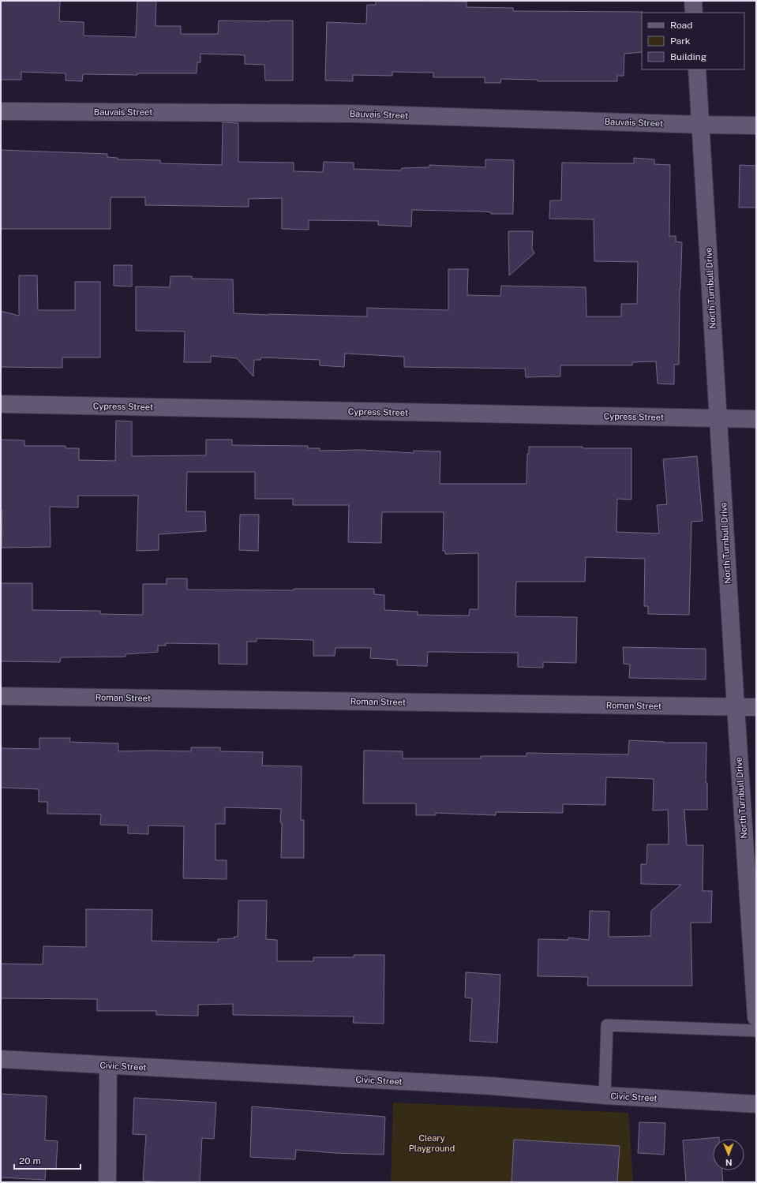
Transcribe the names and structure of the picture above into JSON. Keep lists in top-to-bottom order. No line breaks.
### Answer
{"streets":{"street":["Bauvais Street","North Turnbull Drive","Cypress Street","Roman Street","Civic Street"]},"crossings":[["Bauvais Street","North Turnbull Drive"],["North Turnbull Drive","Cypress Street"],["North Turnbull Drive","Roman Street"]],"parks":["Cleary Playground"],"legend":["Road","Park","Building"],"scale_bar":"20 m","north":"bottom"}
